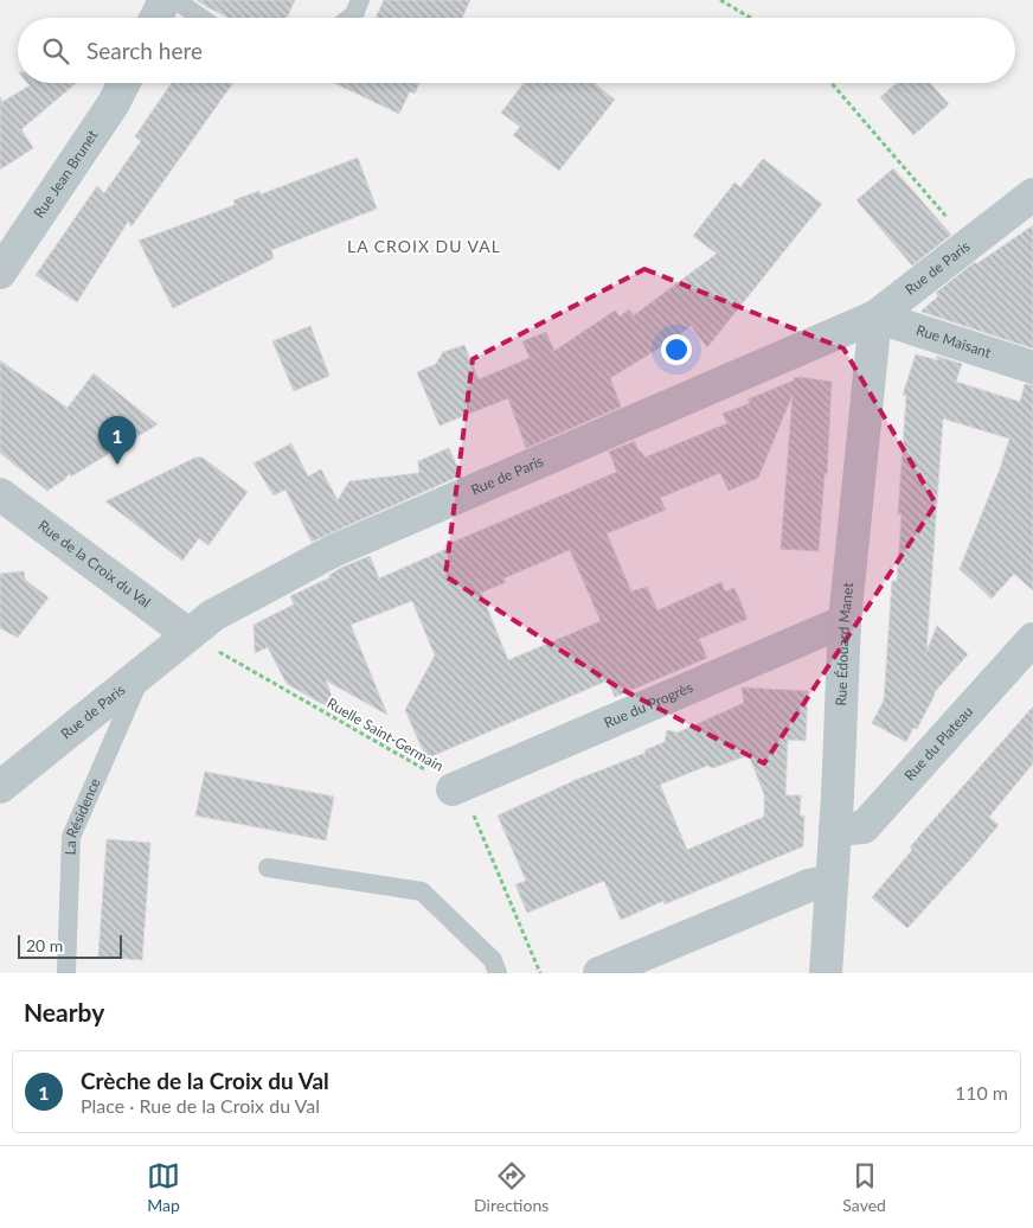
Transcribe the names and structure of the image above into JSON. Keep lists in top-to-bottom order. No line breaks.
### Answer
{"streets":{"street":["Rue Jean Brunet","Rue de Paris","Rue Maisant","Rue de la Croix du Val","Rue Édouard Manet","Rue du Progrès","Rue du Plateau"],"lane":["La Résidence"],"path":["Ruelle Saint-Germain"]},"crossings":[["Rue de Paris","Rue Maisant"],["Rue de Paris","Rue de la Croix du Val"],["Rue de Paris","Rue Édouard Manet"],["Rue de Paris","Ruelle Saint-Germain"],["Rue de Paris","La Résidence"],["Rue Maisant","Rue Édouard Manet"],["Rue de la Croix du Val","Ruelle Saint-Germain"],["Rue Édouard Manet","Rue du Progrès"],["Rue Édouard Manet","Rue du Plateau"],["Rue du Progrès","Ruelle Saint-Germain"]],"districts":["LA CROIX DU VAL"],"scale_bar":"20 m","page":{"search":"Search here","pins":"1","scale":"20 m","heading":"Nearby","list":[{"mark":"1","name":"Crèche de la Croix du Val","note":"Place · Rue de la Croix du Val","value":"110 m"}],"nav":["Map","Directions","Saved"]}}
